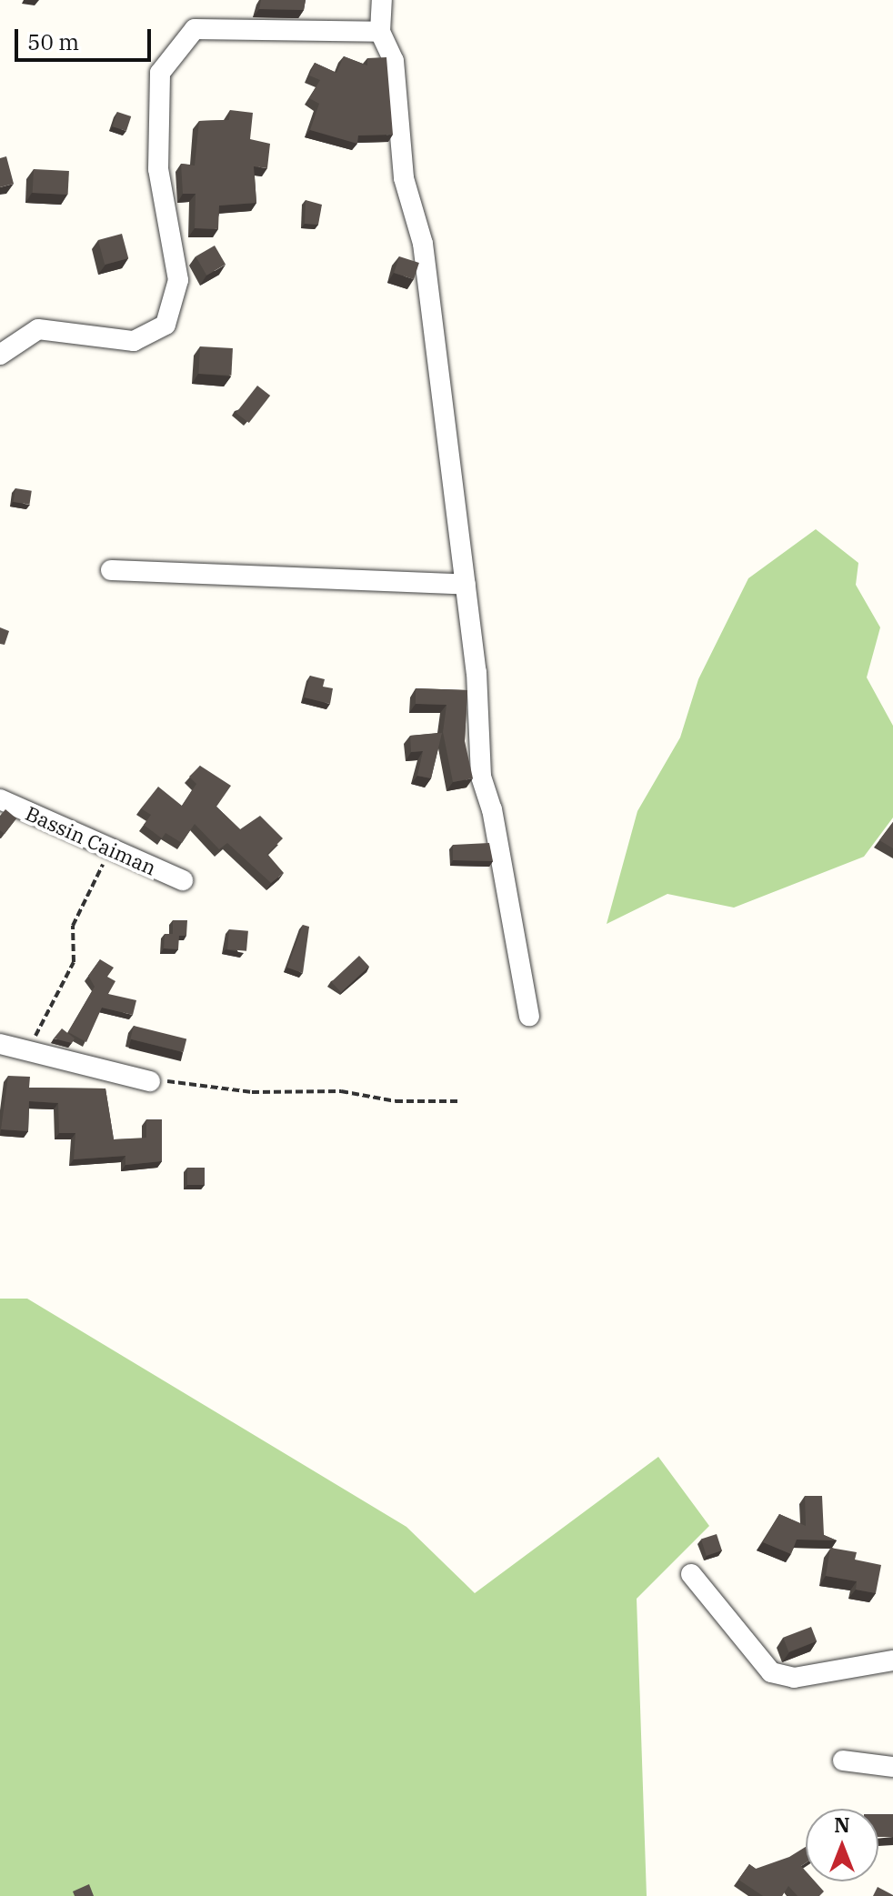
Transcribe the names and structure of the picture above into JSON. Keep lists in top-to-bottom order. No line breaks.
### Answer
{"streets":{"street":["Bassin Caiman"]},"scale_bar":"50 m","north":"top"}
